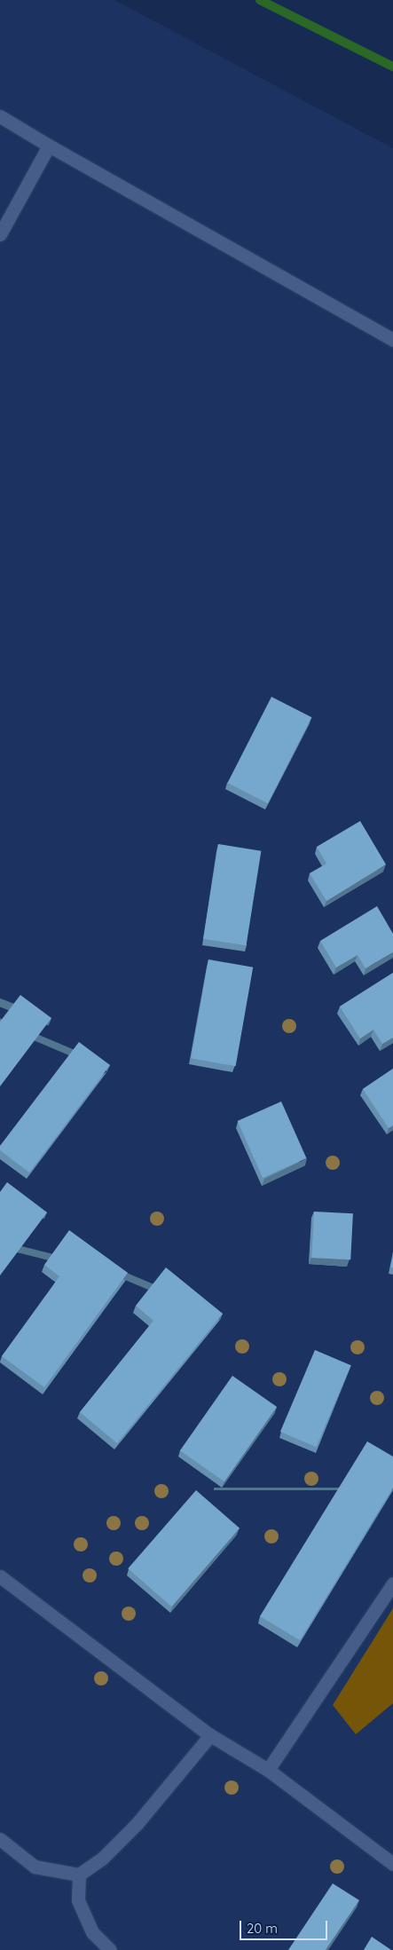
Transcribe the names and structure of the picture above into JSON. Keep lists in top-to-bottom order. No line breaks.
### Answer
{"scale_bar":"20 m"}
